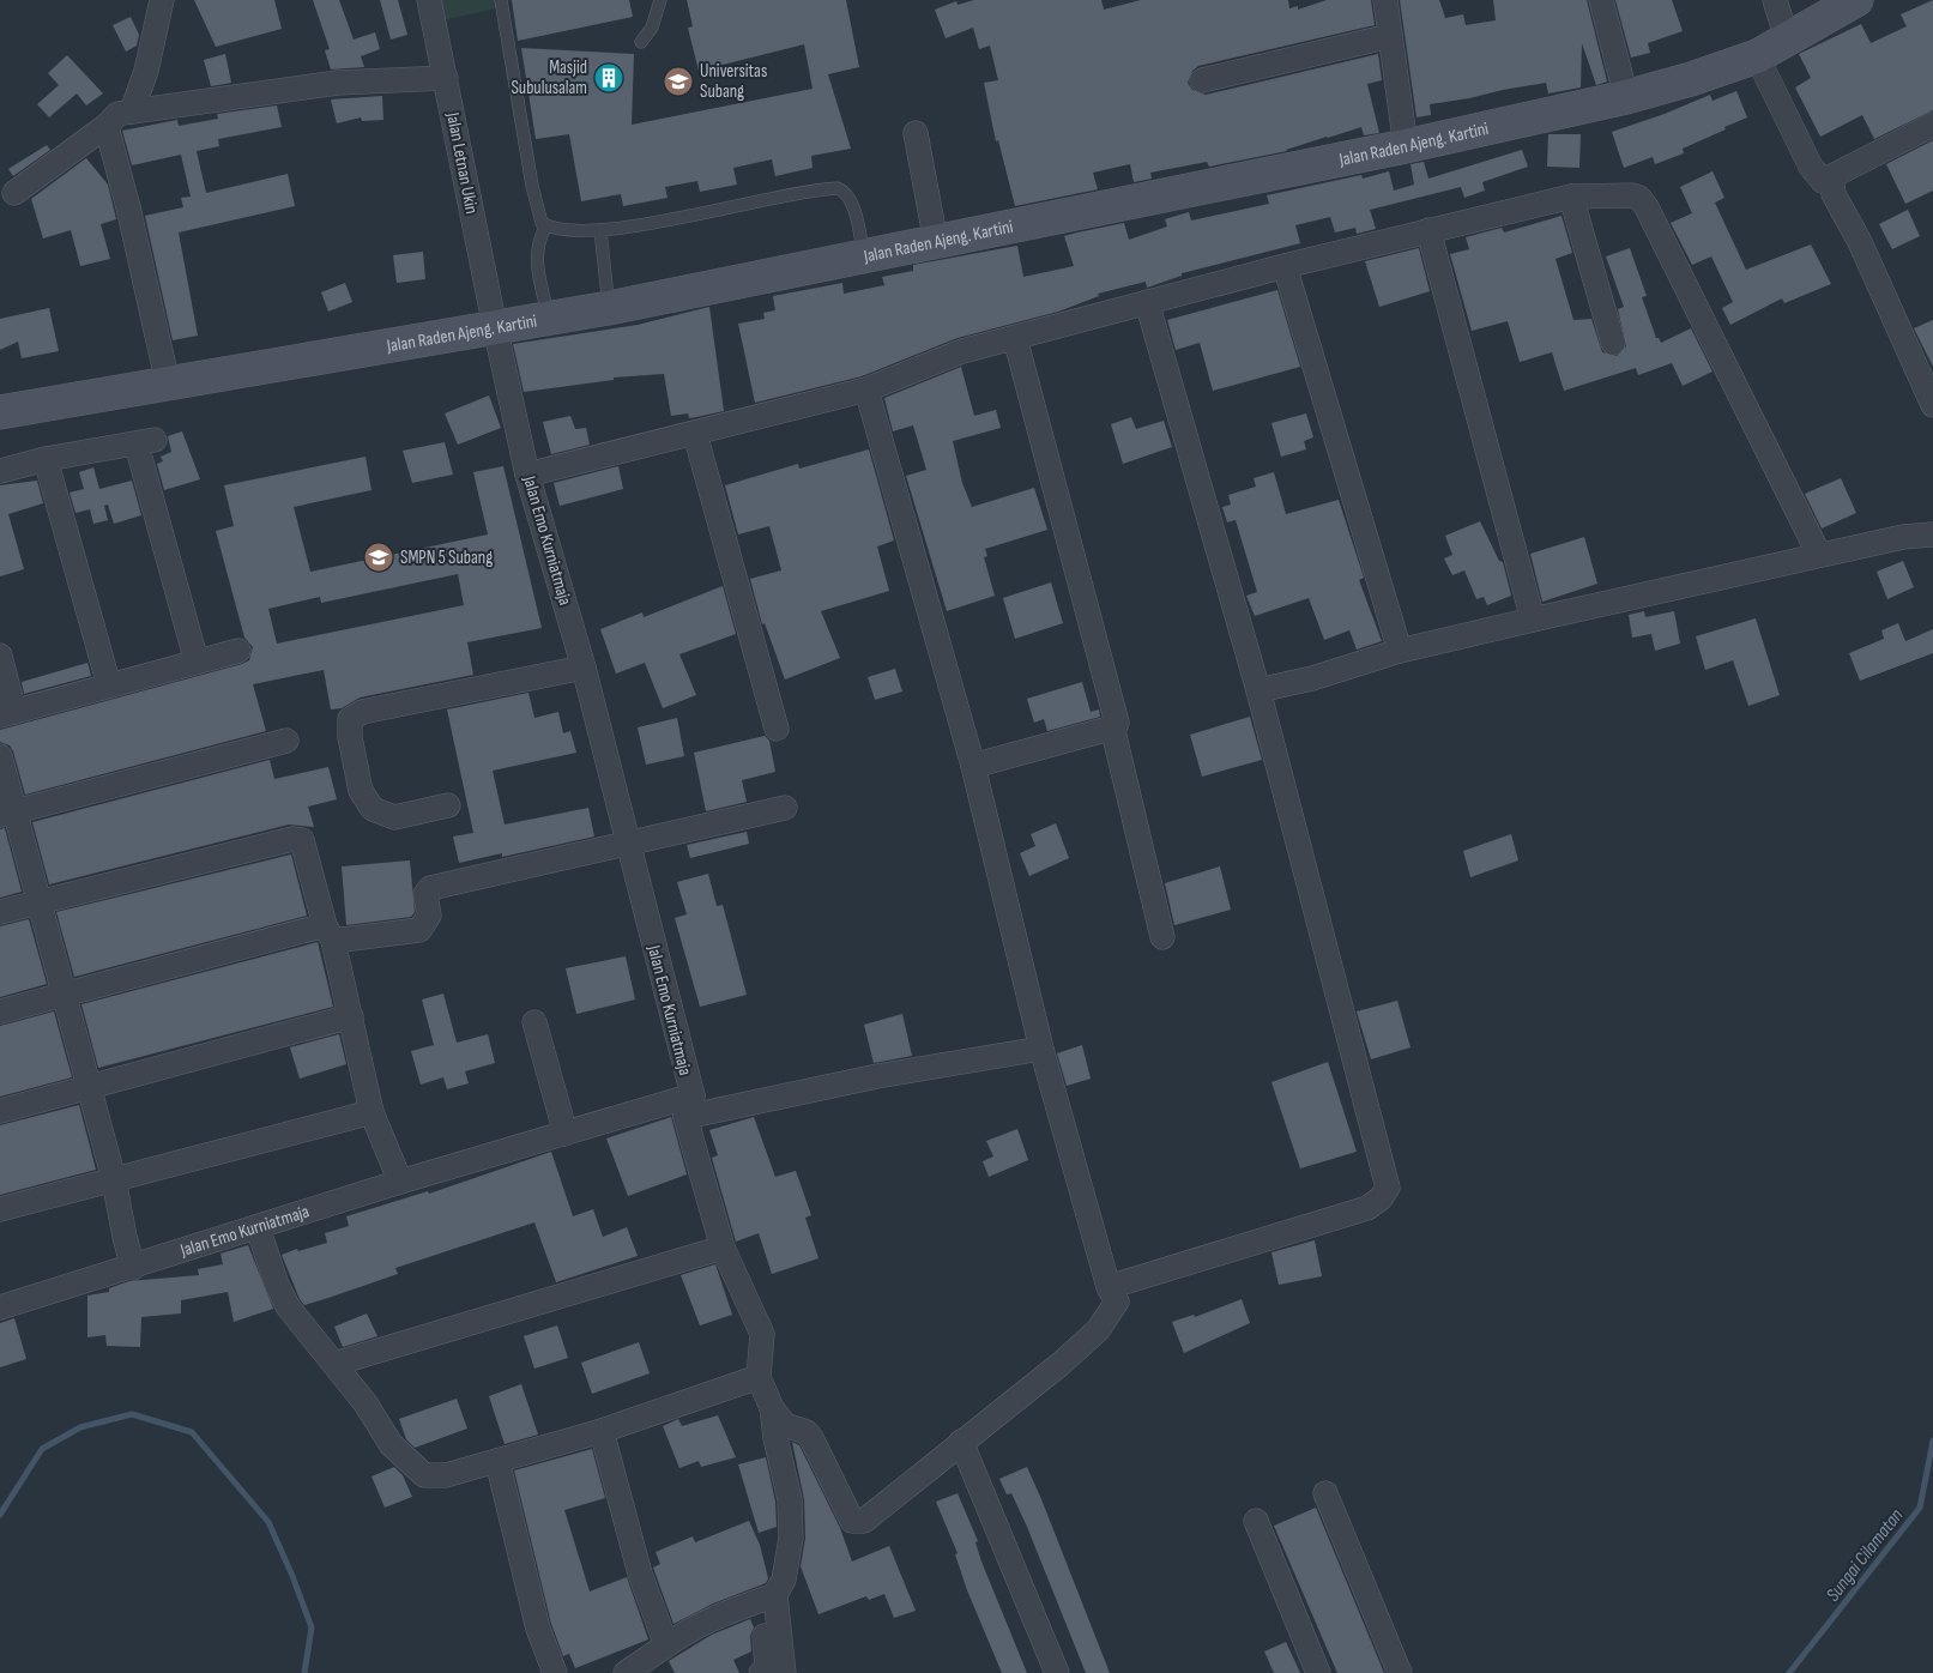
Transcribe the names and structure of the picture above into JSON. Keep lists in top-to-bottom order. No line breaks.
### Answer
{"streets":{"main road":["Jalan Raden Ajeng. Kartini"],"street":["Jalan Letnan Ukin","Jalan Emo Kurniatmaja"]},"crossings":[["Jalan Raden Ajeng. Kartini","Jalan Letnan Ukin"],["Jalan Raden Ajeng. Kartini","Jalan Emo Kurniatmaja"],["Jalan Letnan Ukin","Jalan Emo Kurniatmaja"]],"water":["Sungai Cilamatan"],"places":{"building":["Masjid Subulusalam"],"school or university":["Universitas Subang","SMPN 5 Subang"]}}
